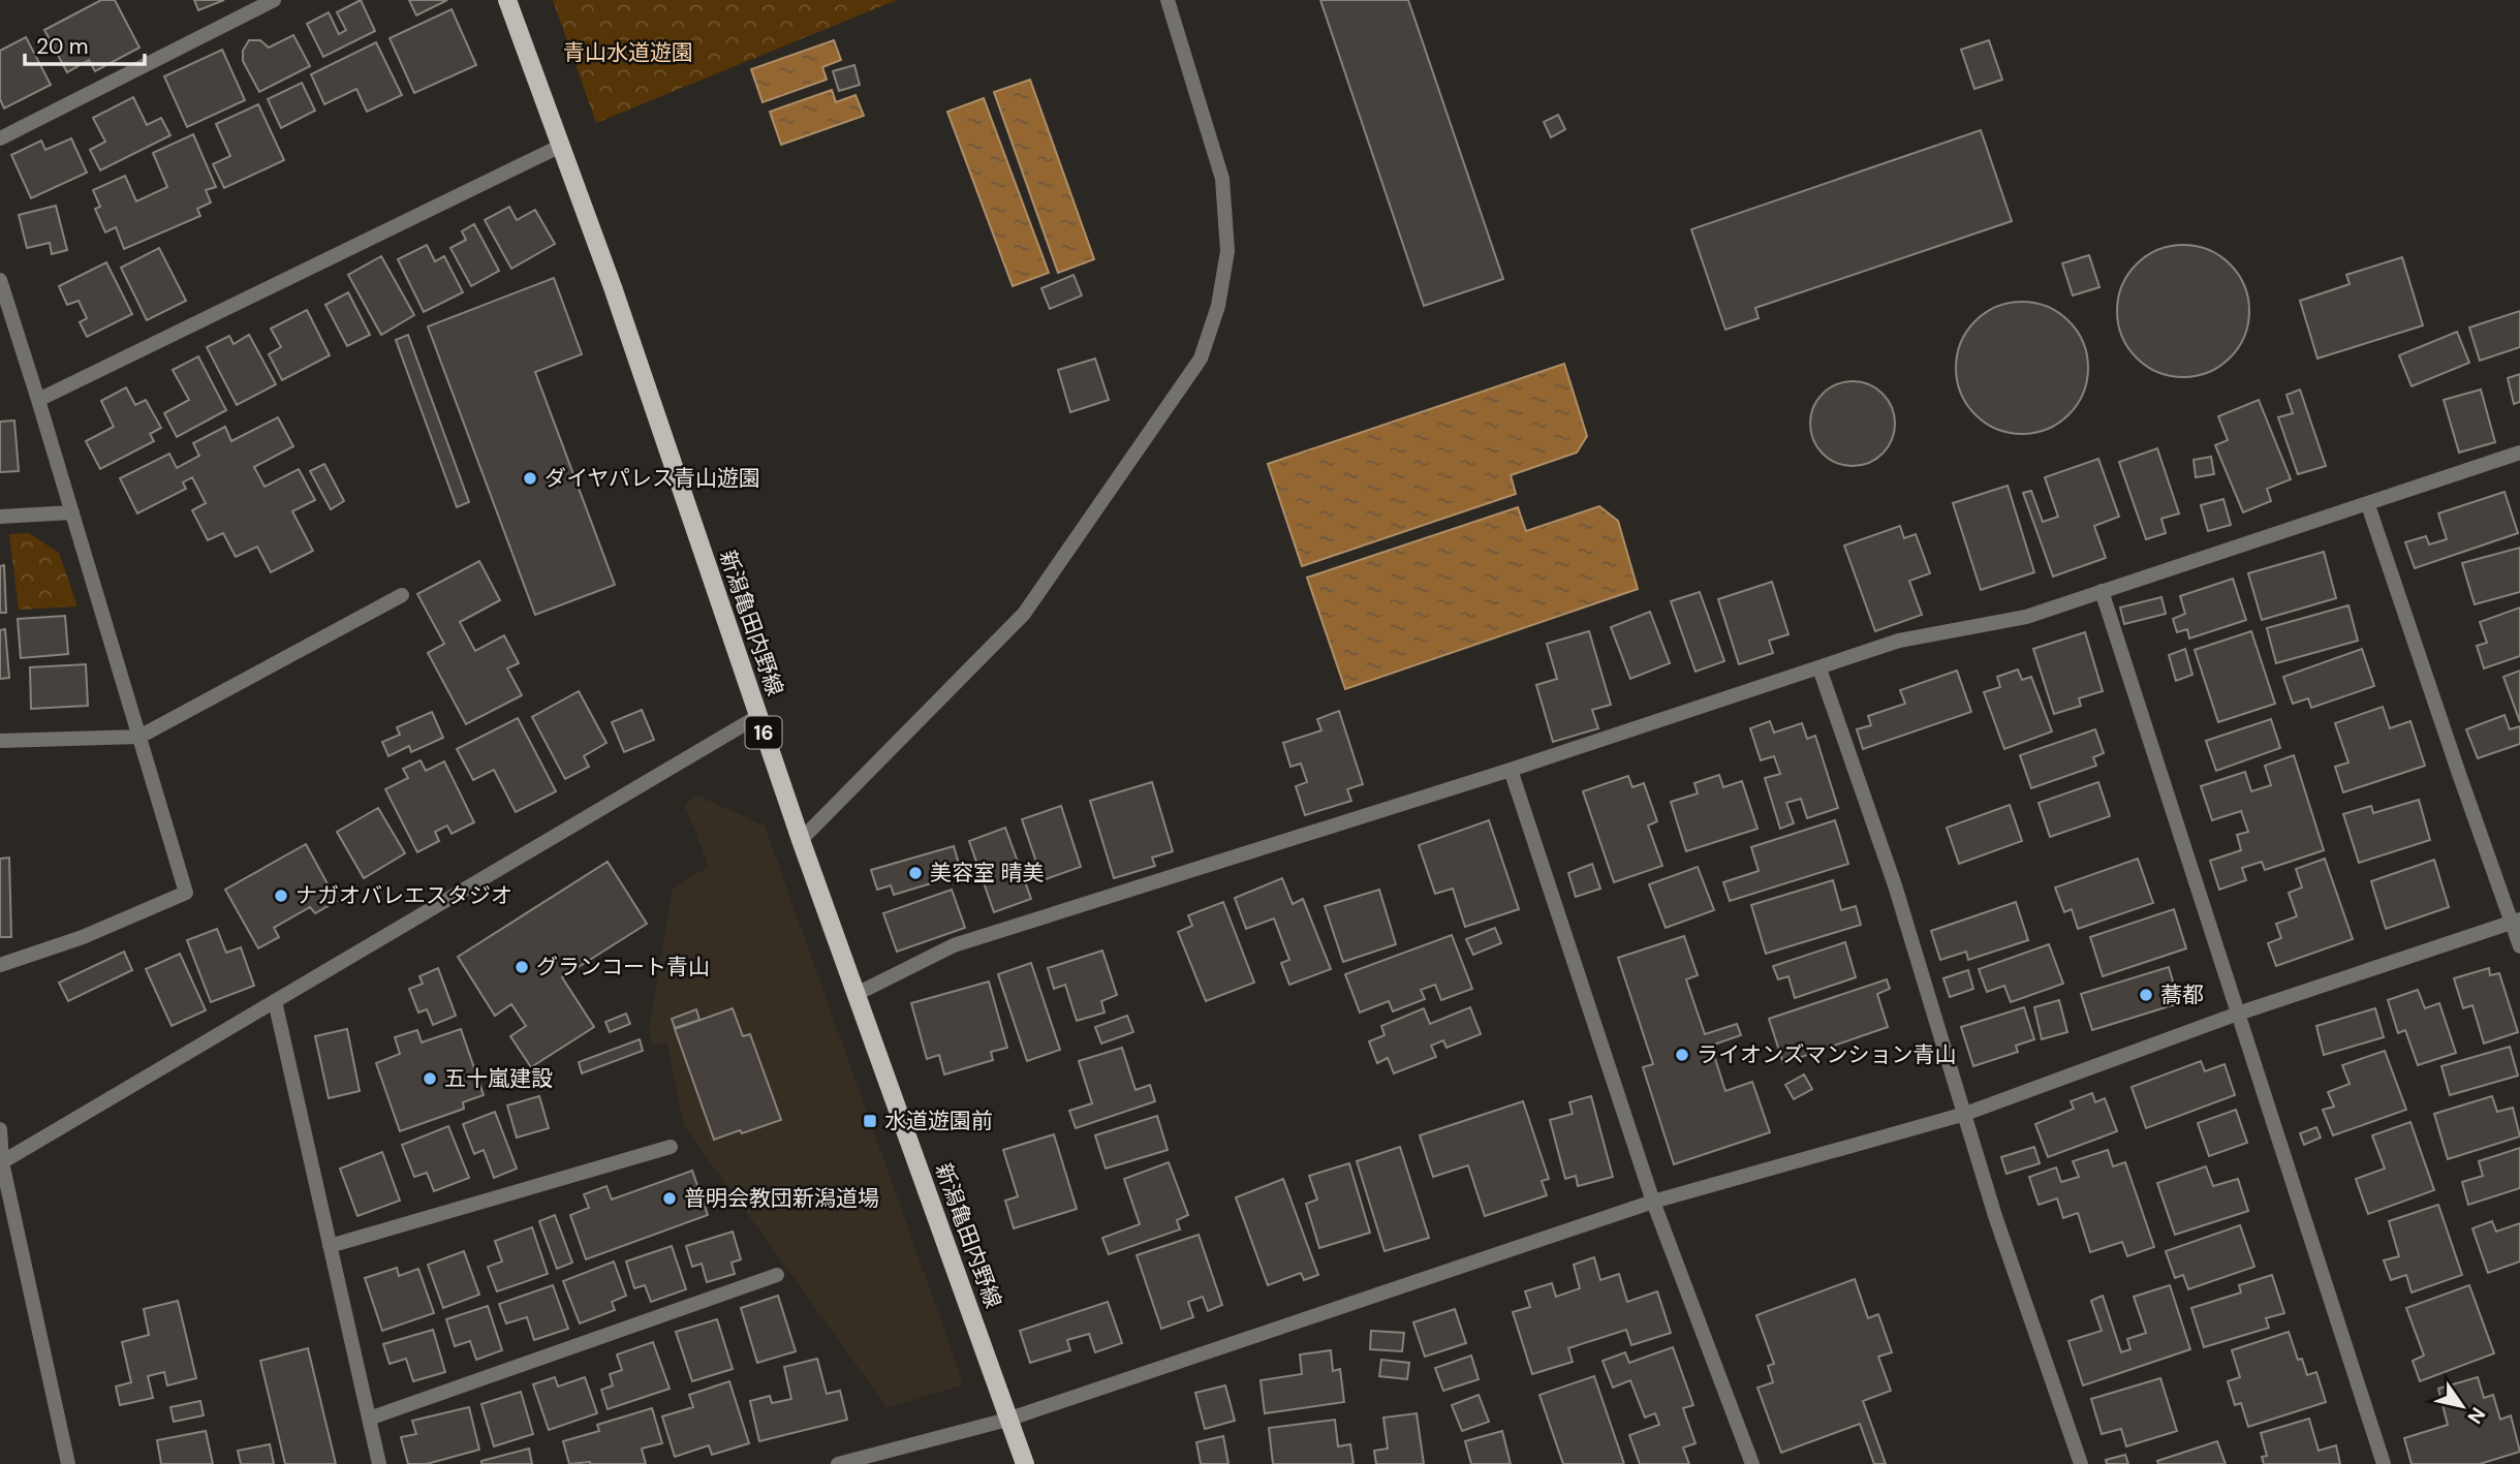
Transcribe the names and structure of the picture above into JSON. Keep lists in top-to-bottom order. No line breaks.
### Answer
{"streets":{"main road":["新潟亀田内野線","16"]},"parks":["青山水道遊園"],"places":{"other":["ダイヤパレス青山遊園","美容室 晴美","ナガオバレエスタジオ","グランコート青山","蕎都","ライオンズマンション青山","五十嵐建設","普明会教団新潟道場"],"transit":["水道遊園前"]},"scale_bar":"20 m","north":"bottom right"}
